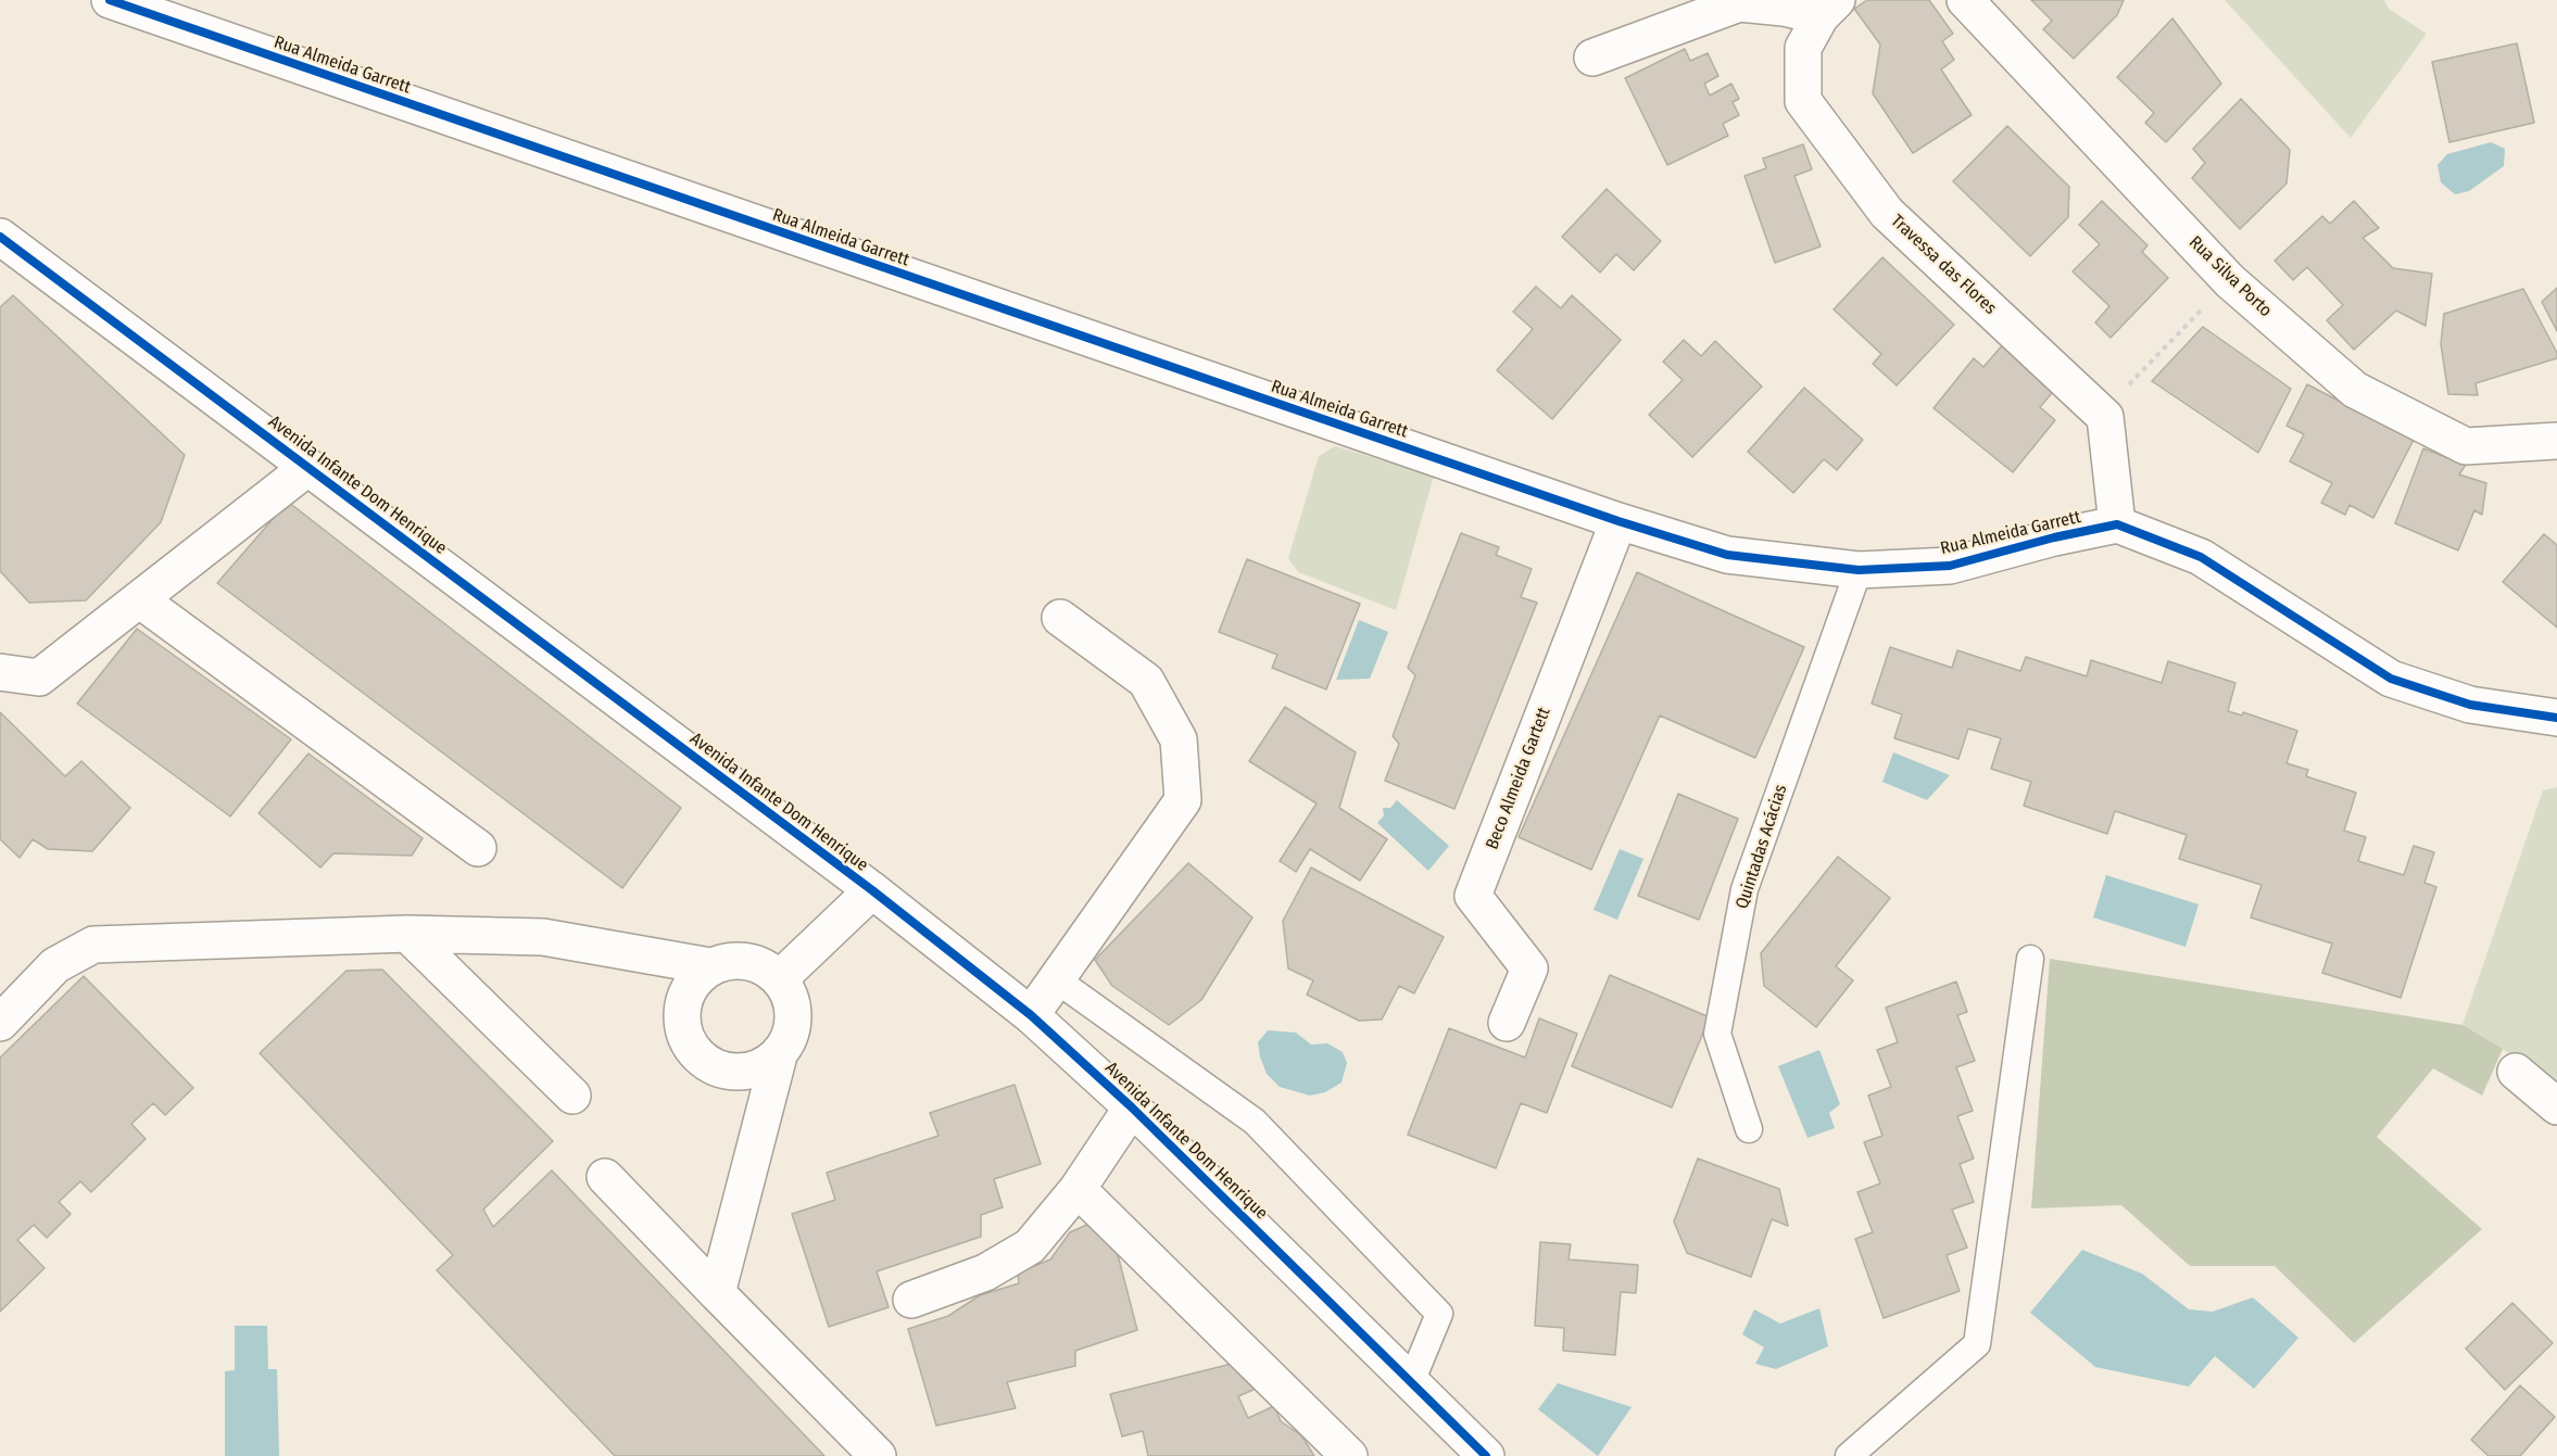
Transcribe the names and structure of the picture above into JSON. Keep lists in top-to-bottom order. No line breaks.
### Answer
{"streets":{"street":["Rua Almeida Garrett","Travessa das Flores","Rua Silva Porto","Avenida Infante Dom Henrique","Beco Almeida Gartett"],"lane":["Quintadas Acácias"]},"crossings":[["Rua Almeida Garrett","Beco Almeida Gartett"],["Rua Almeida Garrett","Quintadas Acácias"]]}
